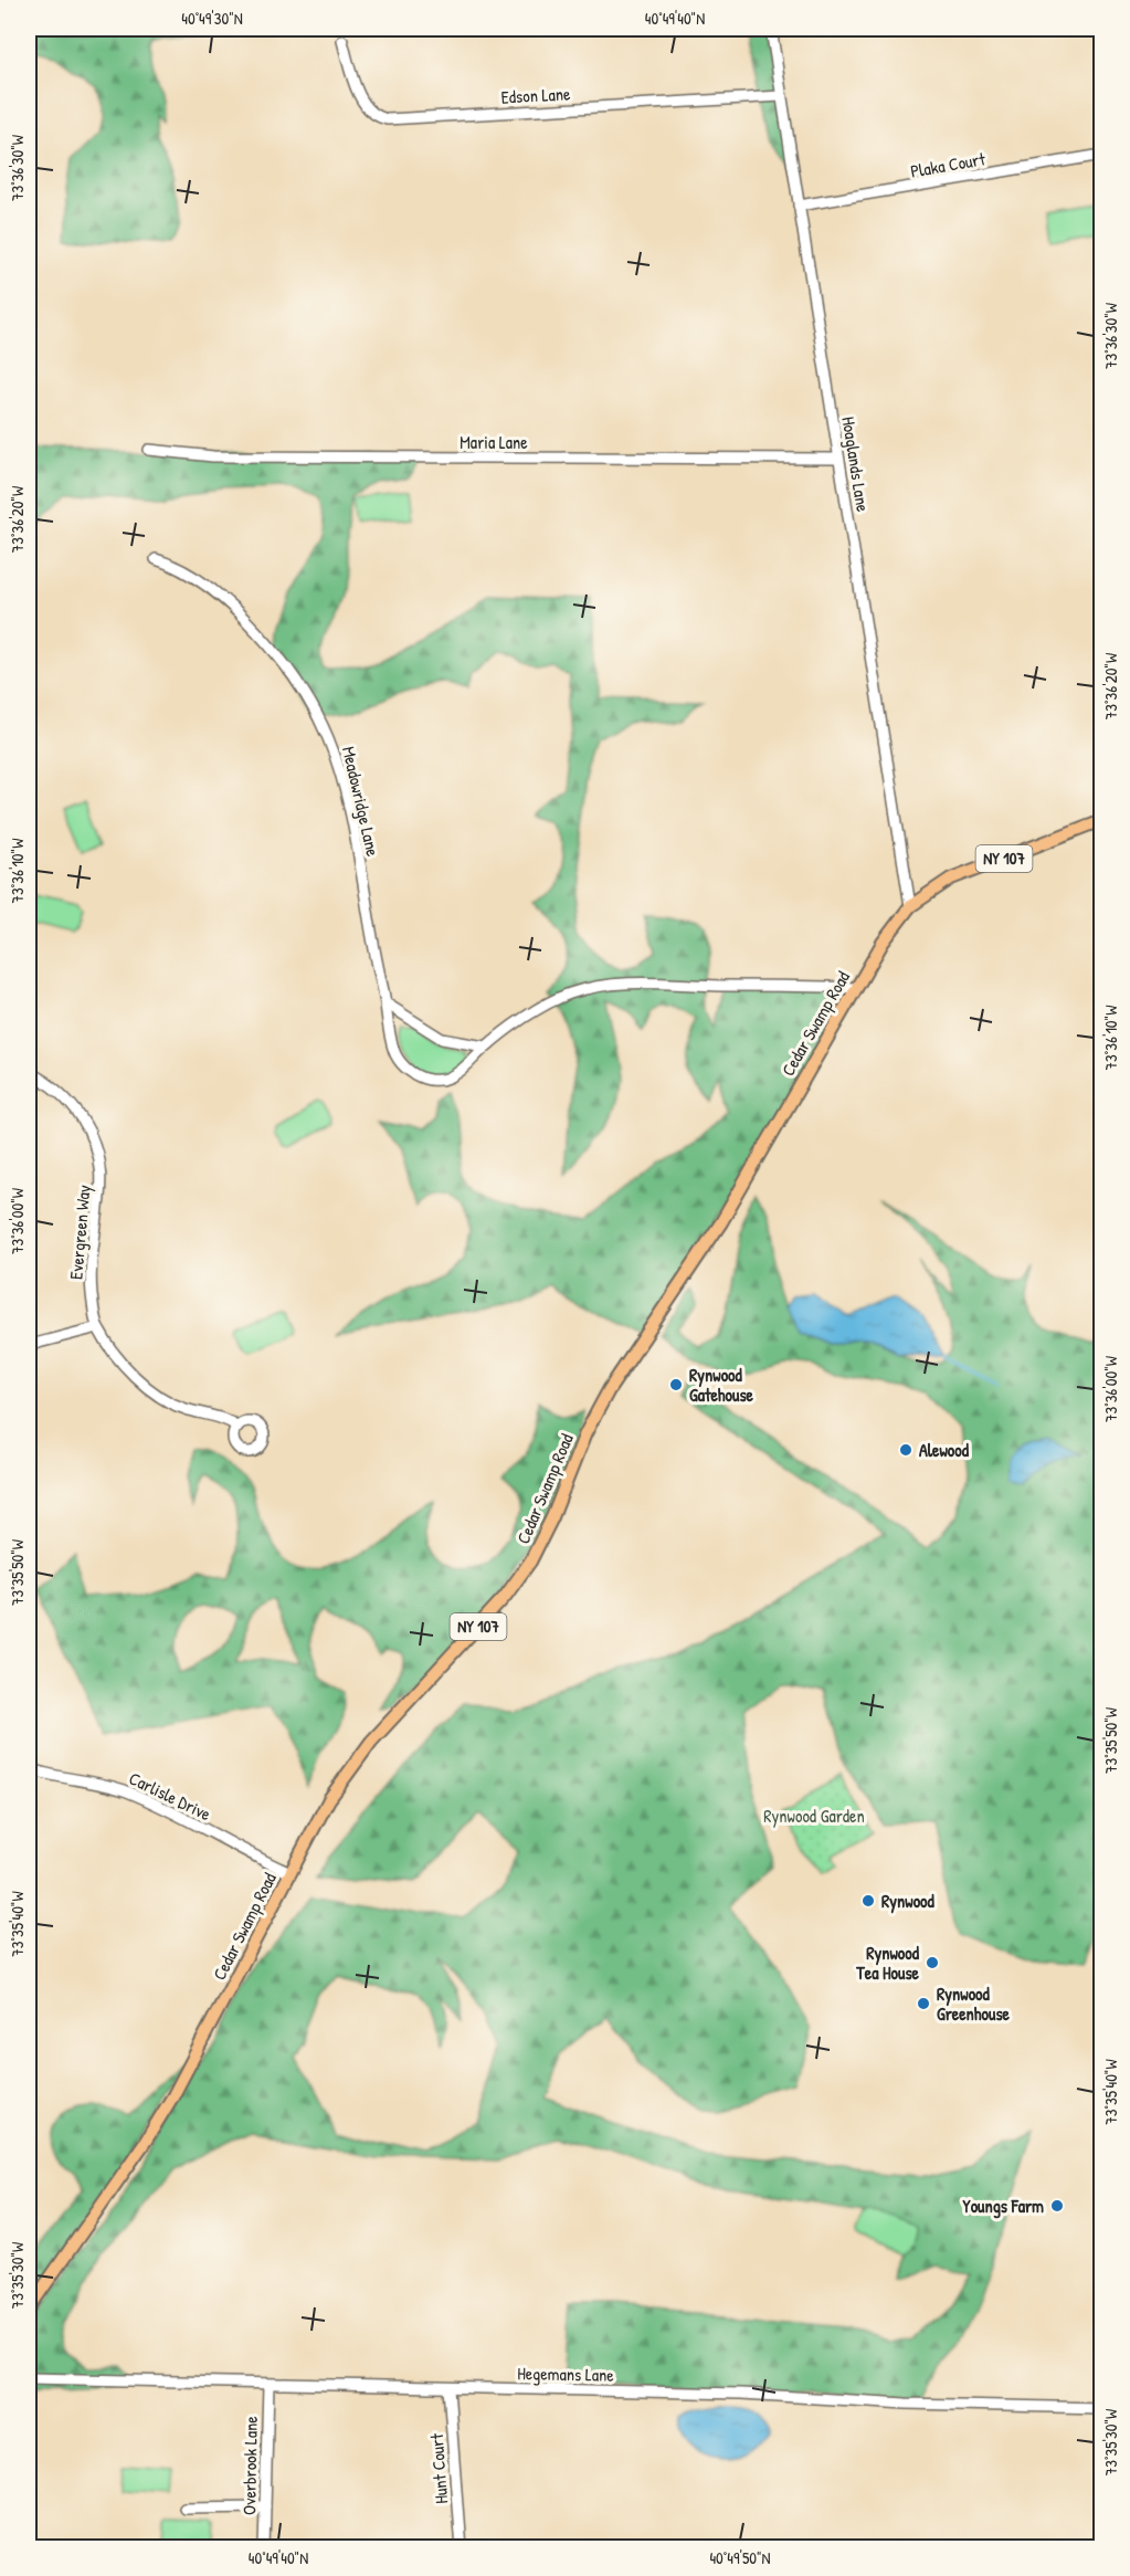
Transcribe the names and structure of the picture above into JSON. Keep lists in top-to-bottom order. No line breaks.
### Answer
{"streets":{"main road":["NY 107","Cedar Swamp Road"],"street":["Edson Lane","Plaka Court","Maria Lane","Hoaglands Lane","Meadowridge Lane","Evergreen Way","Carlisle Drive","Hegemans Lane","Overbrook Lane","Hunt Court"]},"crossings":[["Edson Lane","Hoaglands Lane"],["Plaka Court","Hoaglands Lane"],["Maria Lane","Hoaglands Lane"],["Hoaglands Lane","Cedar Swamp Road"],["Meadowridge Lane","Cedar Swamp Road"],["Cedar Swamp Road","Carlisle Drive"],["Hegemans Lane","Overbrook Lane"],["Hegemans Lane","Hunt Court"]],"parks":["Rynwood Garden"],"places":["Rynwood Gatehouse","Alewood","Rynwood","Rynwood Tea House","Rynwood Greenhouse","Youngs Farm"],"coordinates":["40°49'30\"N","40°49'40\"N","73°36'30\"W","73°36'20\"W","73°36'10\"W","73°36'00\"W","73°35'50\"W","73°35'40\"W","73°35'30\"W","40°49'50\"N"]}
